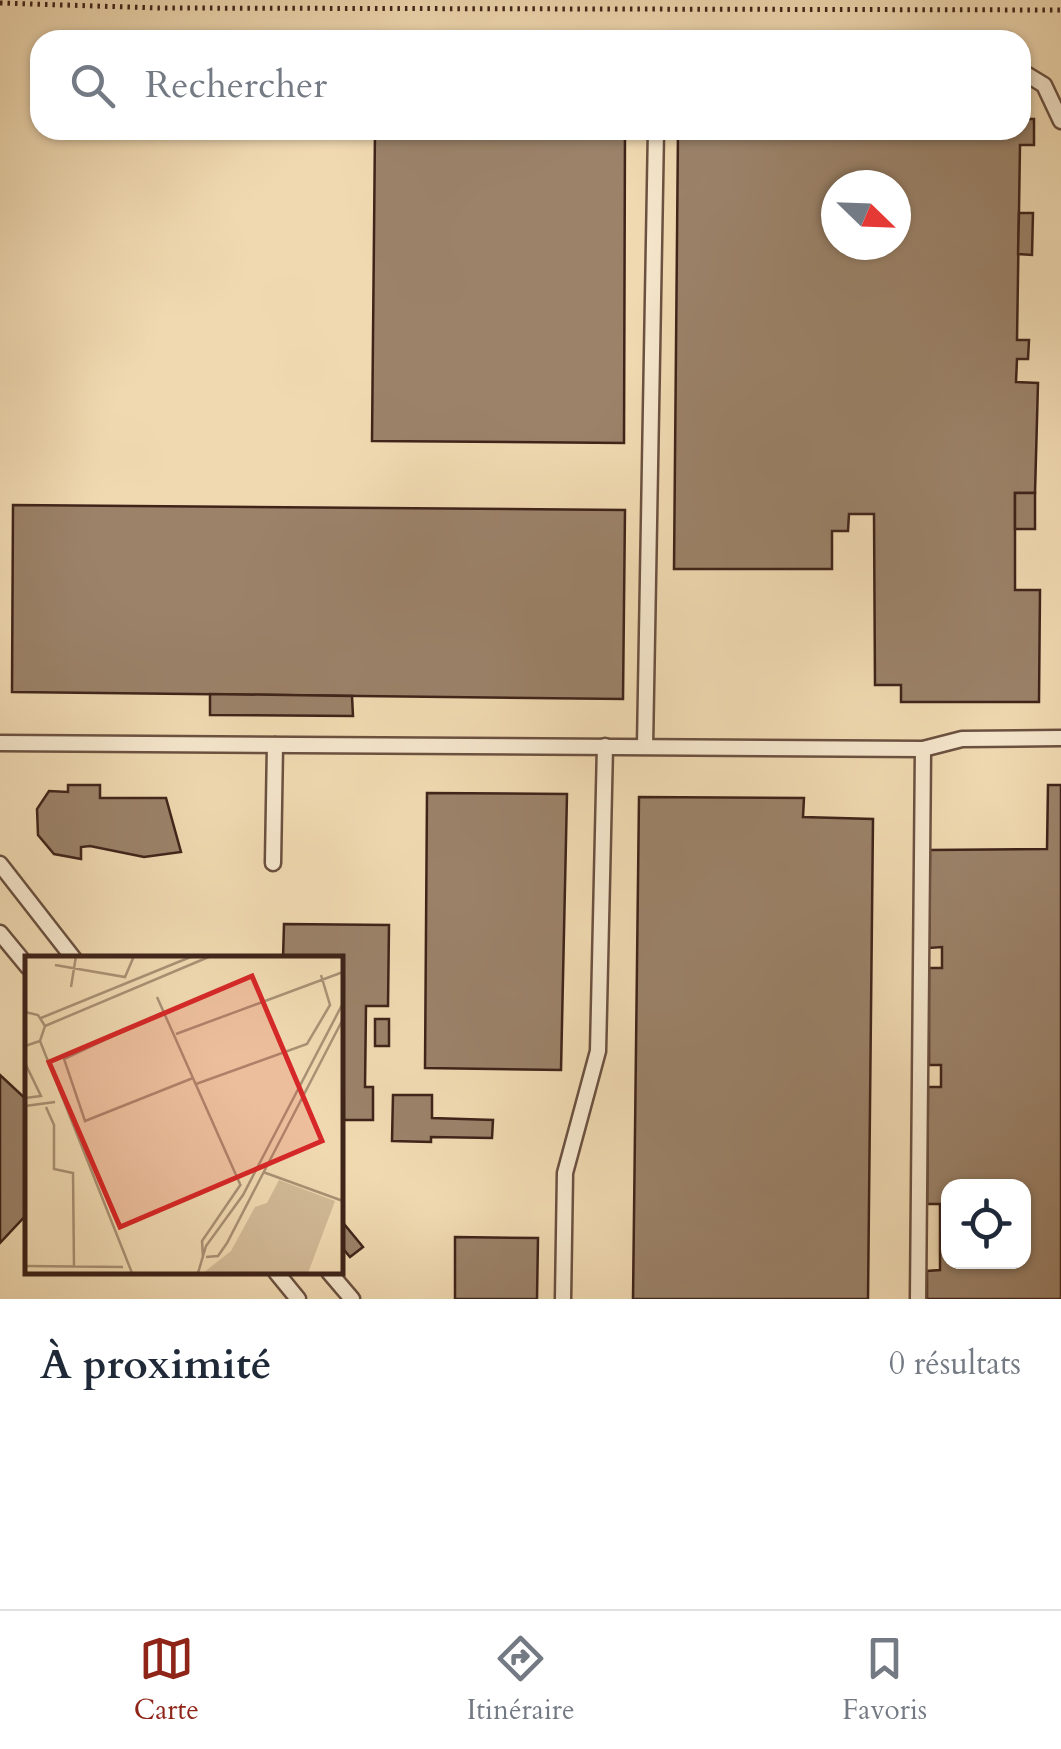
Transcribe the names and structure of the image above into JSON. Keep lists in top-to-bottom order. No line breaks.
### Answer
{"north":"bottom right","page":{"search":"Rechercher","heading":["À proximité","0 résultats"],"nav":["Carte","Itinéraire","Favoris"]}}
